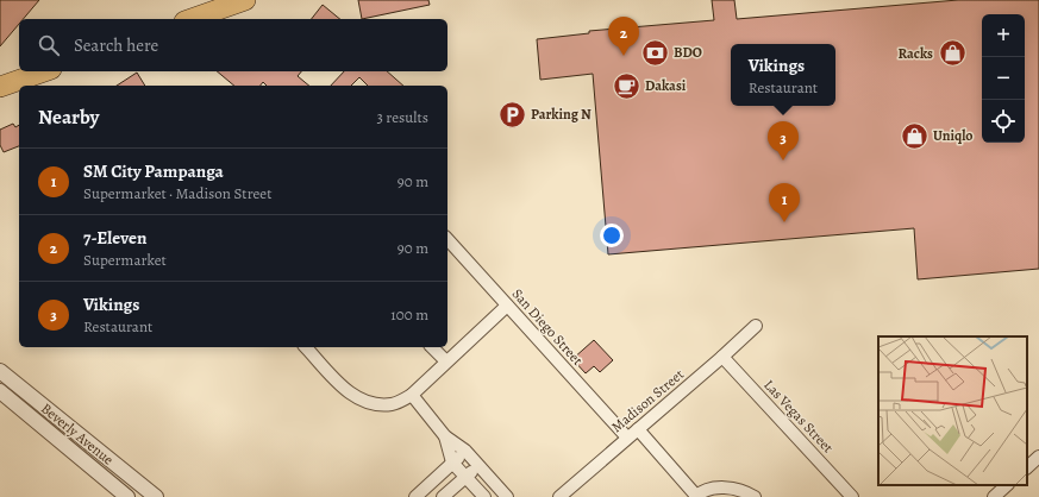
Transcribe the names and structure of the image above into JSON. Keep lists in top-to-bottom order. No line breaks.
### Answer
{"streets":{"street":["San Diego Street","Madison Street","Las Vegas Street","Beverly Avenue"]},"crossings":[["San Diego Street","Madison Street"],["Madison Street","Las Vegas Street"]],"places":{"bank":["BDO"],"shop":["Racks","Uniqlo"],"cafe":["Dakasi"],"parking":["Parking N"]},"page":{"map_buttons":["+","−"],"pins":["2","3","1"],"search":"Search here","popup":["Vikings","Restaurant"],"heading":["Nearby","3 results"],"list":[{"mark":"1","name":"SM City Pampanga","note":"Supermarket · Madison Street","value":"90 m"},{"mark":"2","name":"7-Eleven","note":"Supermarket","value":"90 m"},{"mark":"3","name":"Vikings","note":"Restaurant","value":"100 m"}]}}
